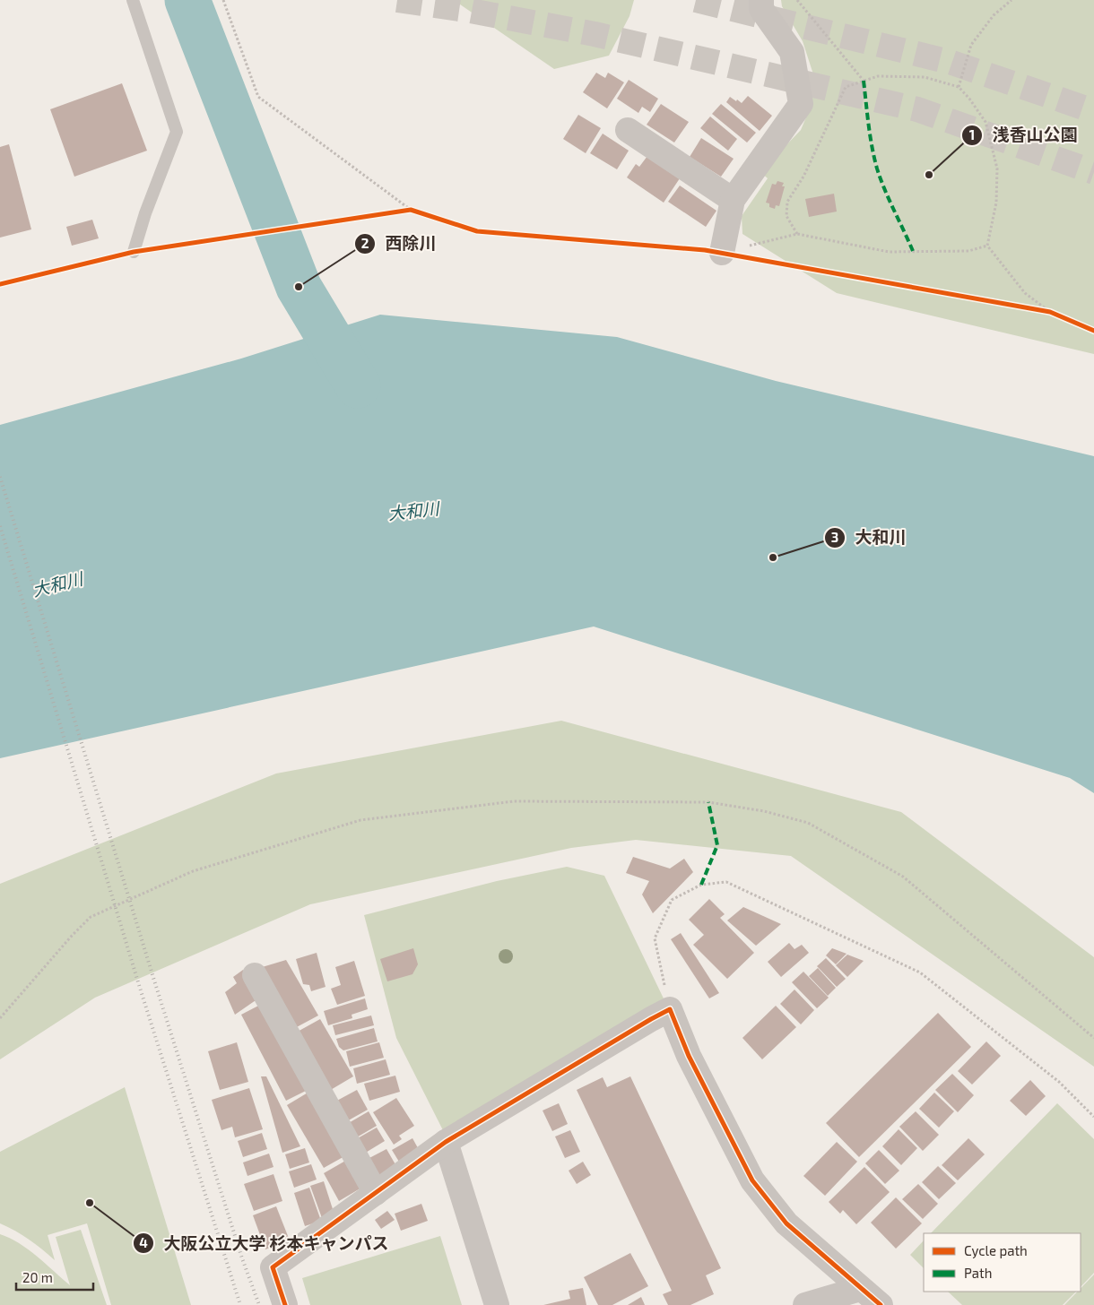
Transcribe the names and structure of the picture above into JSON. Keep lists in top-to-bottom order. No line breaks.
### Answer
{"water":["大和川"],"places":["浅香山公園","西除川","大和川","大阪公立大学 杉本キャンパス"],"legend":["Cycle path","Path"],"scale_bar":"20 m"}
